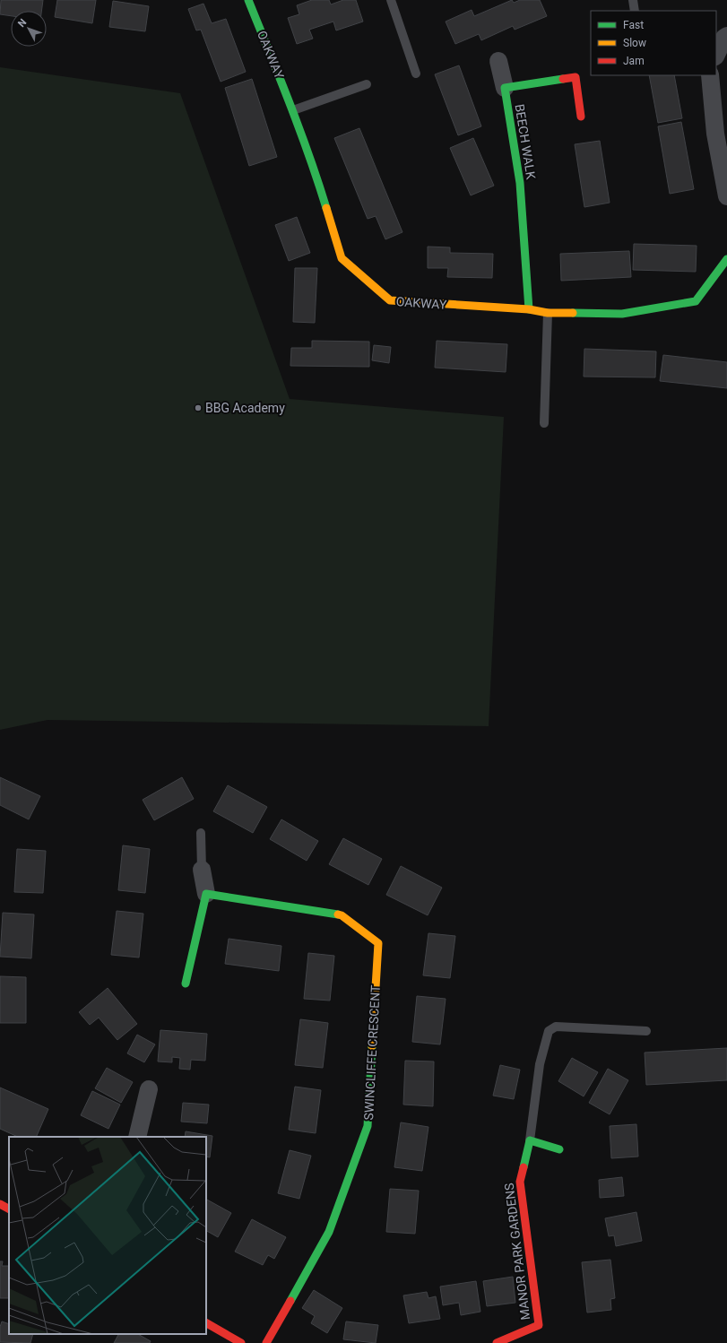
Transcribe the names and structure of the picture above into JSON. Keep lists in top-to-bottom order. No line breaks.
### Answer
{"streets":{"street":["OAKWAY","BEECH WALK","SWINCLIFFE CRESCENT","MANOR PARK GARDENS"]},"crossings":[["OAKWAY","BEECH WALK"]],"places":["BBG Academy"],"legend":["Fast","Slow","Jam"],"north":"top left"}
